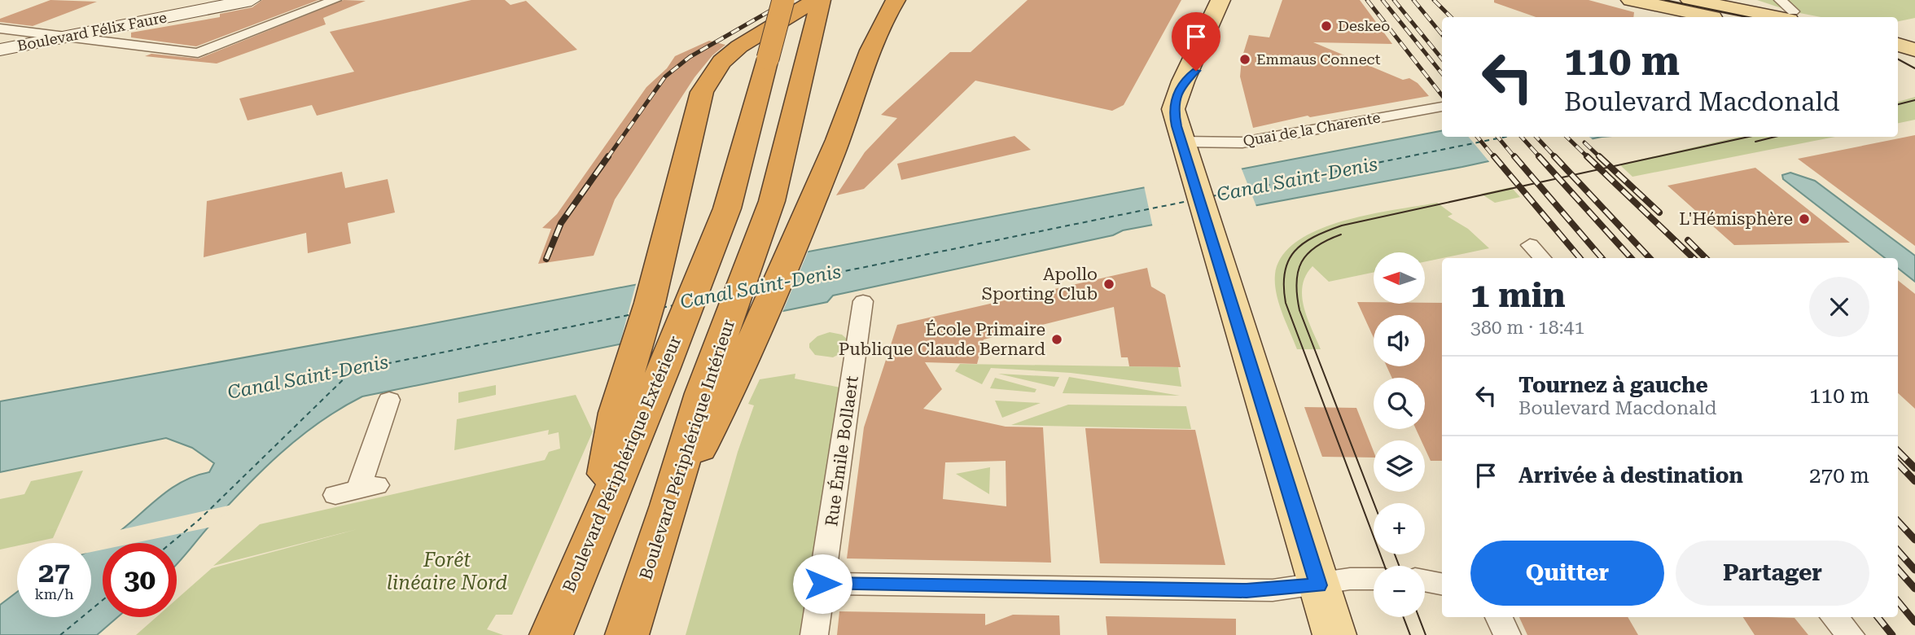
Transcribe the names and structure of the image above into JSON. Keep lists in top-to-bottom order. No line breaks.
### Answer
{"streets":{"highway":["Boulevard Périphérique Intérieur","Boulevard Périphérique Extérieur"],"main road":["Boulevard Félix Faure"],"street":["Quai de la Charente","Rue Émile Bollaert"]},"water":["Canal Saint-Denis"],"parks":["Forêt linéaire Nord"],"places":["Deskeo","Emmaus Connect","L'Hémisphère","Apollo Sporting Club","École Primaire Publique Claude Bernard"],"north":"left","page":{"turn":["110 m","Boulevard Macdonald"],"map_buttons":["+","−"],"heading":["1 min","380 m · 18:41"],"list":[{"name":"Tournez à gauche","note":"Boulevard Macdonald","value":"110 m"},{"name":"Arrivée à destination","value":"270 m"}],"buttons":["Quitter","Partager"],"speed":"27 km/h","limit":"30"}}
